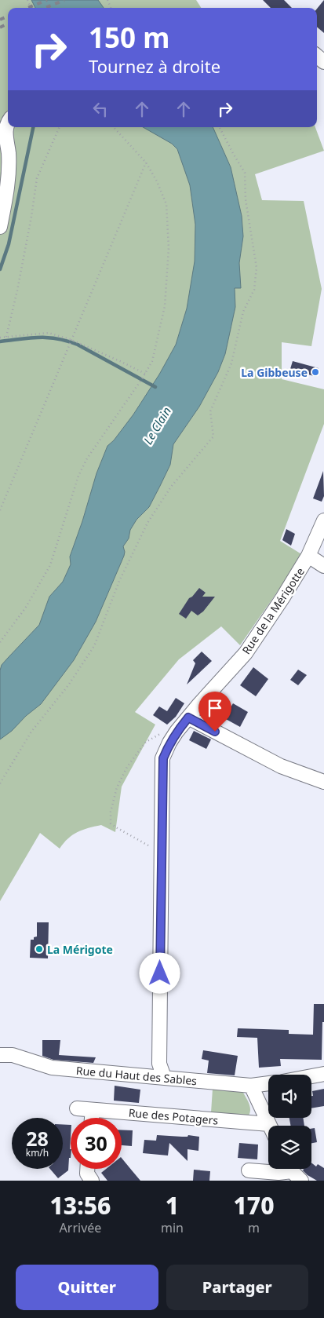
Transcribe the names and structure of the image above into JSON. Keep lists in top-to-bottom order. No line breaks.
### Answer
{"streets":{"street":["Rue de la Mérigotte","Rue du Haut des Sables","Rue des Potagers"]},"crossings":[["Rue de la Mérigotte","Rue du Haut des Sables"]],"water":["Le Clain"],"places":["La Gibbeuse","La Mérigote"],"page":{"turn":["150 m","Tournez à droite"],"speed":"28 km/h","limit":"30","eta":["13:56","Arrivée","1","min","170","m"],"buttons":["Quitter","Partager"]}}
